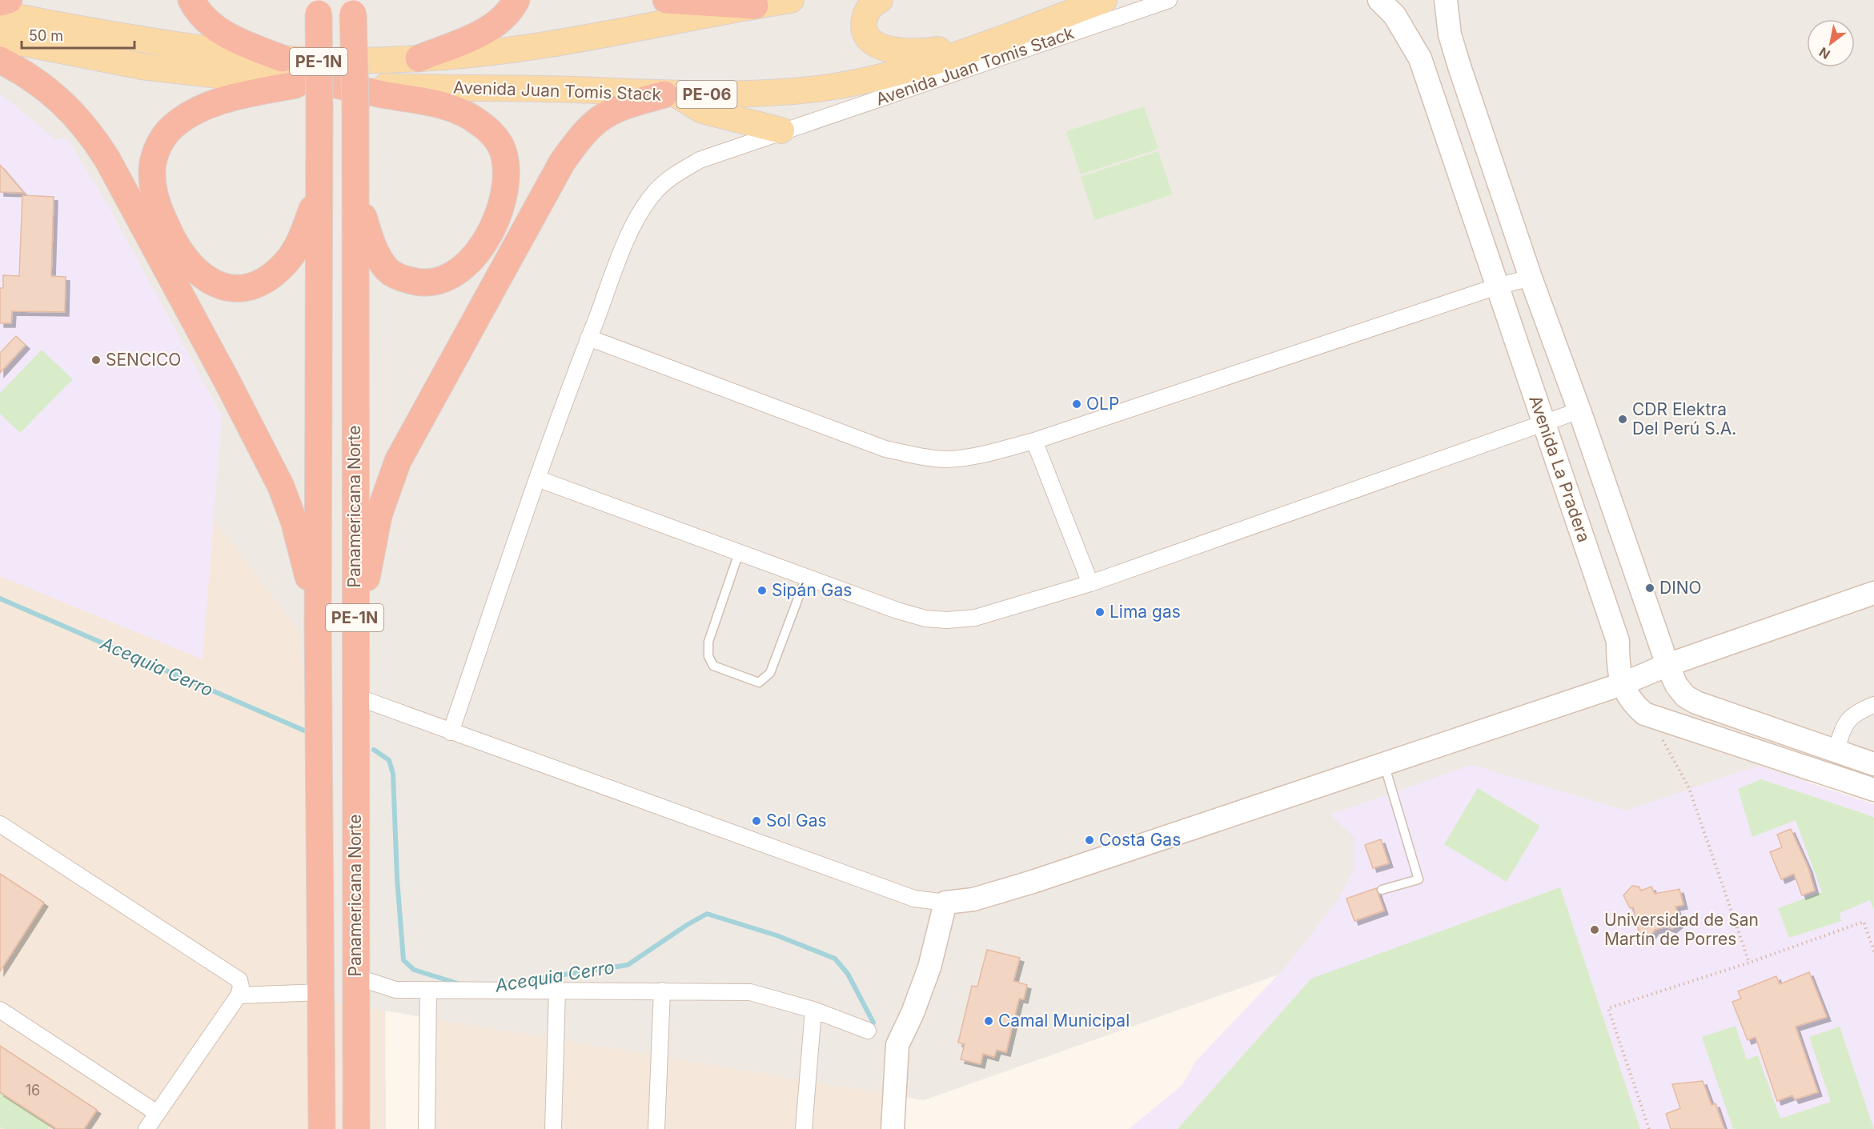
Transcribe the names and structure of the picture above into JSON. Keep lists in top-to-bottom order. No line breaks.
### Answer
{"streets":{"highway":["PE-1N","Panamericana Norte"],"main road":["Avenida Juan Tomis Stack","PE-06"],"street":["Avenida La Pradera"]},"water":["Acequia Cerro"],"places":["SENCICO","OLP","CDR Elektra Del Perú S.A.","DINO","Sipán Gas","Lima gas","Sol Gas","Costa Gas","Universidad de San Martín de Porres","Camal Municipal"],"house_numbers":["16"],"scale_bar":"50 m","north":"bottom left"}
